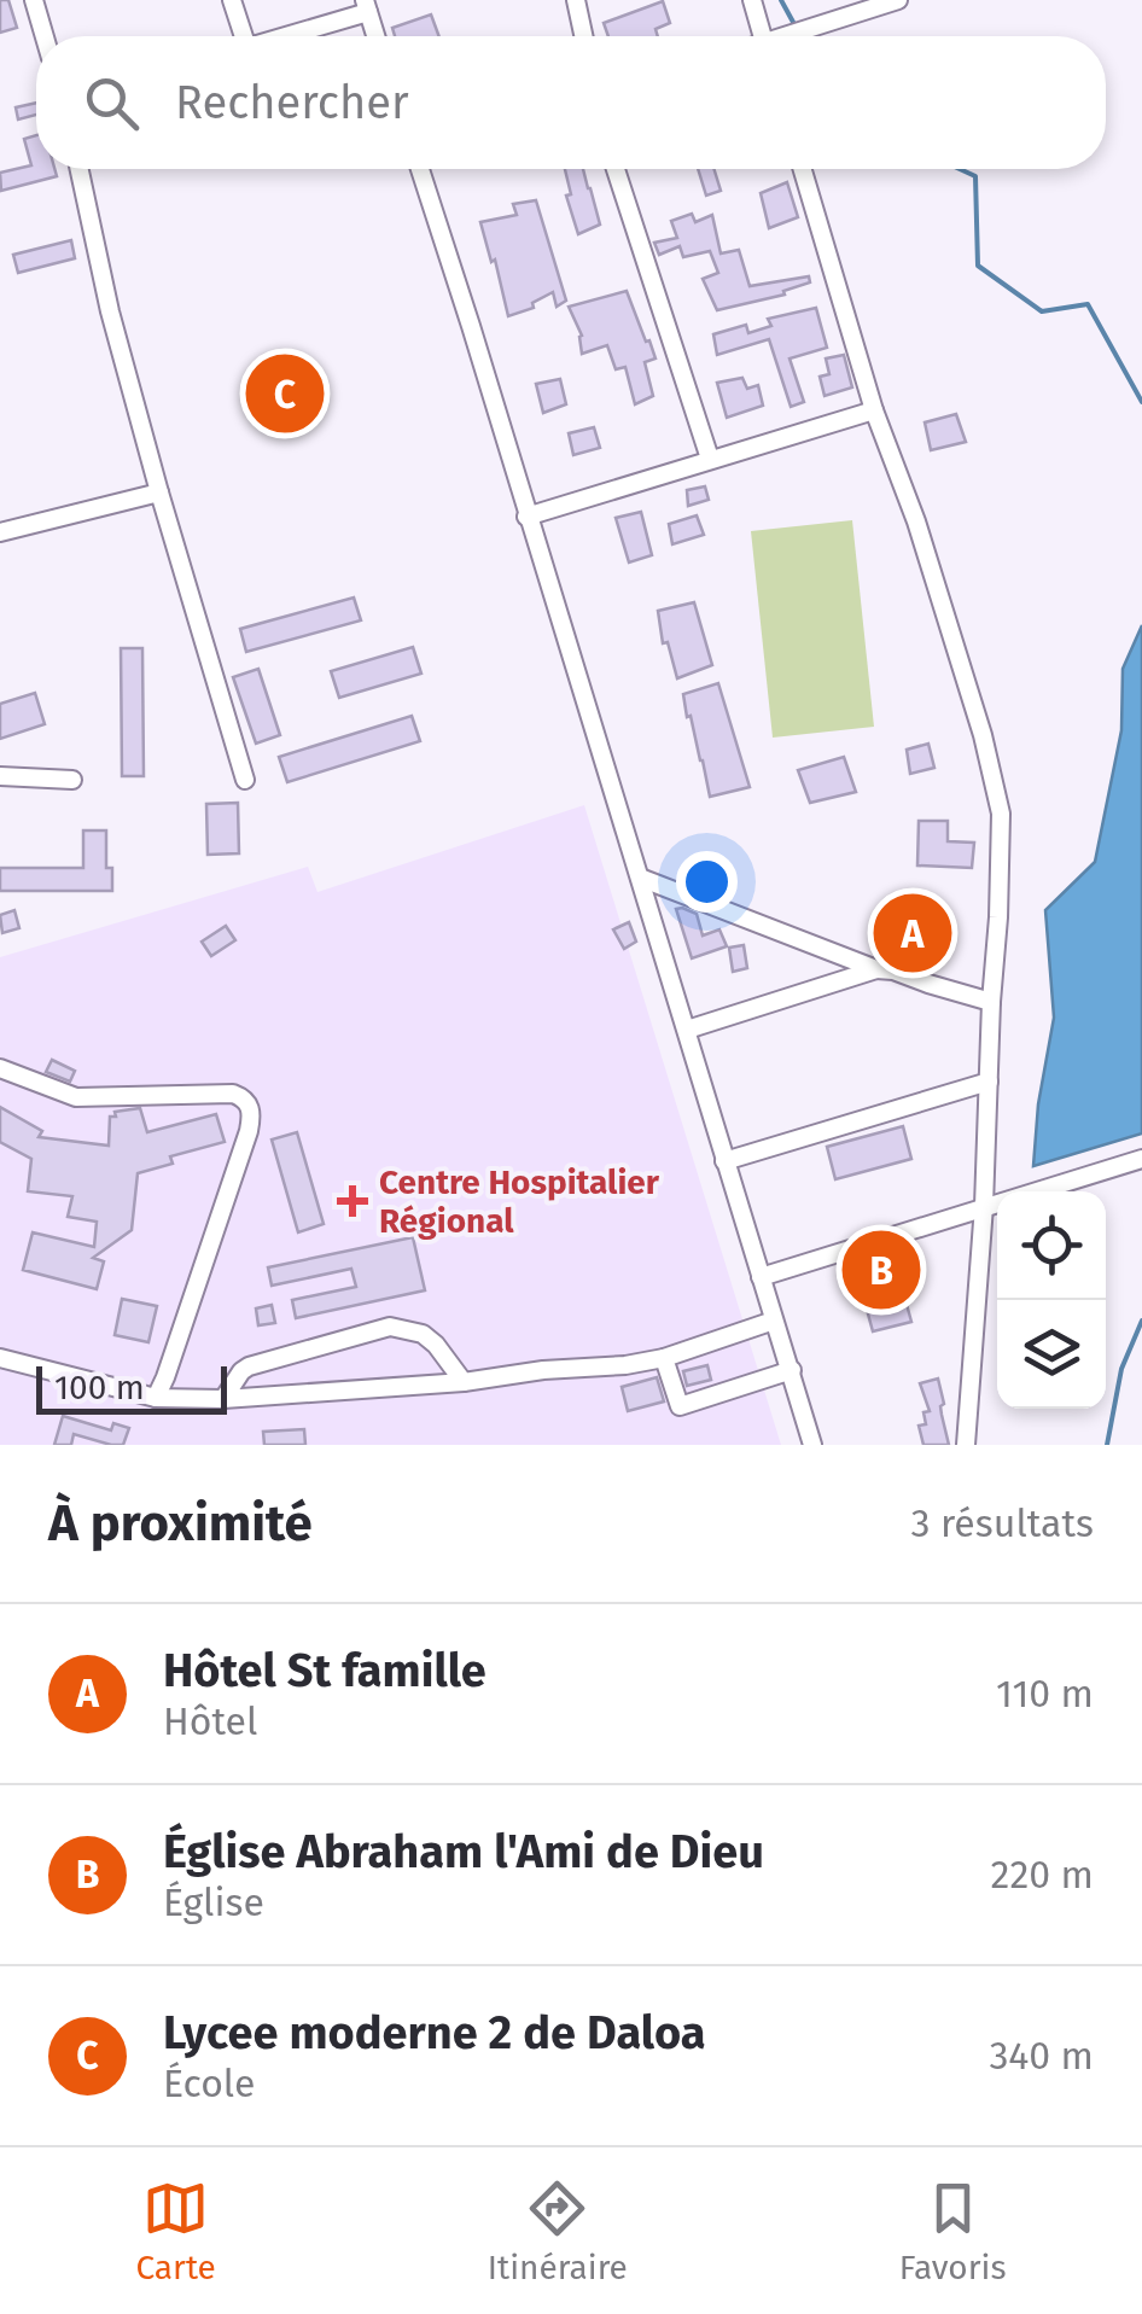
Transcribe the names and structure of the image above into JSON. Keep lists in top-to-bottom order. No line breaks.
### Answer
{"places":{"health":["Centre Hospitalier Régional"]},"scale_bar":"100 m","page":{"search":"Rechercher","pins":["C","A","B"],"scale":"100 m","heading":["À proximité","3 résultats"],"list":[{"mark":"A","name":"Hôtel St famille","note":"Hôtel","value":"110 m"},{"mark":"B","name":"Église Abraham l'Ami de Dieu","note":"Église","value":"220 m"},{"mark":"C","name":"Lycee moderne 2 de Daloa","note":"École","value":"340 m"}],"nav":["Carte","Itinéraire","Favoris"]}}
